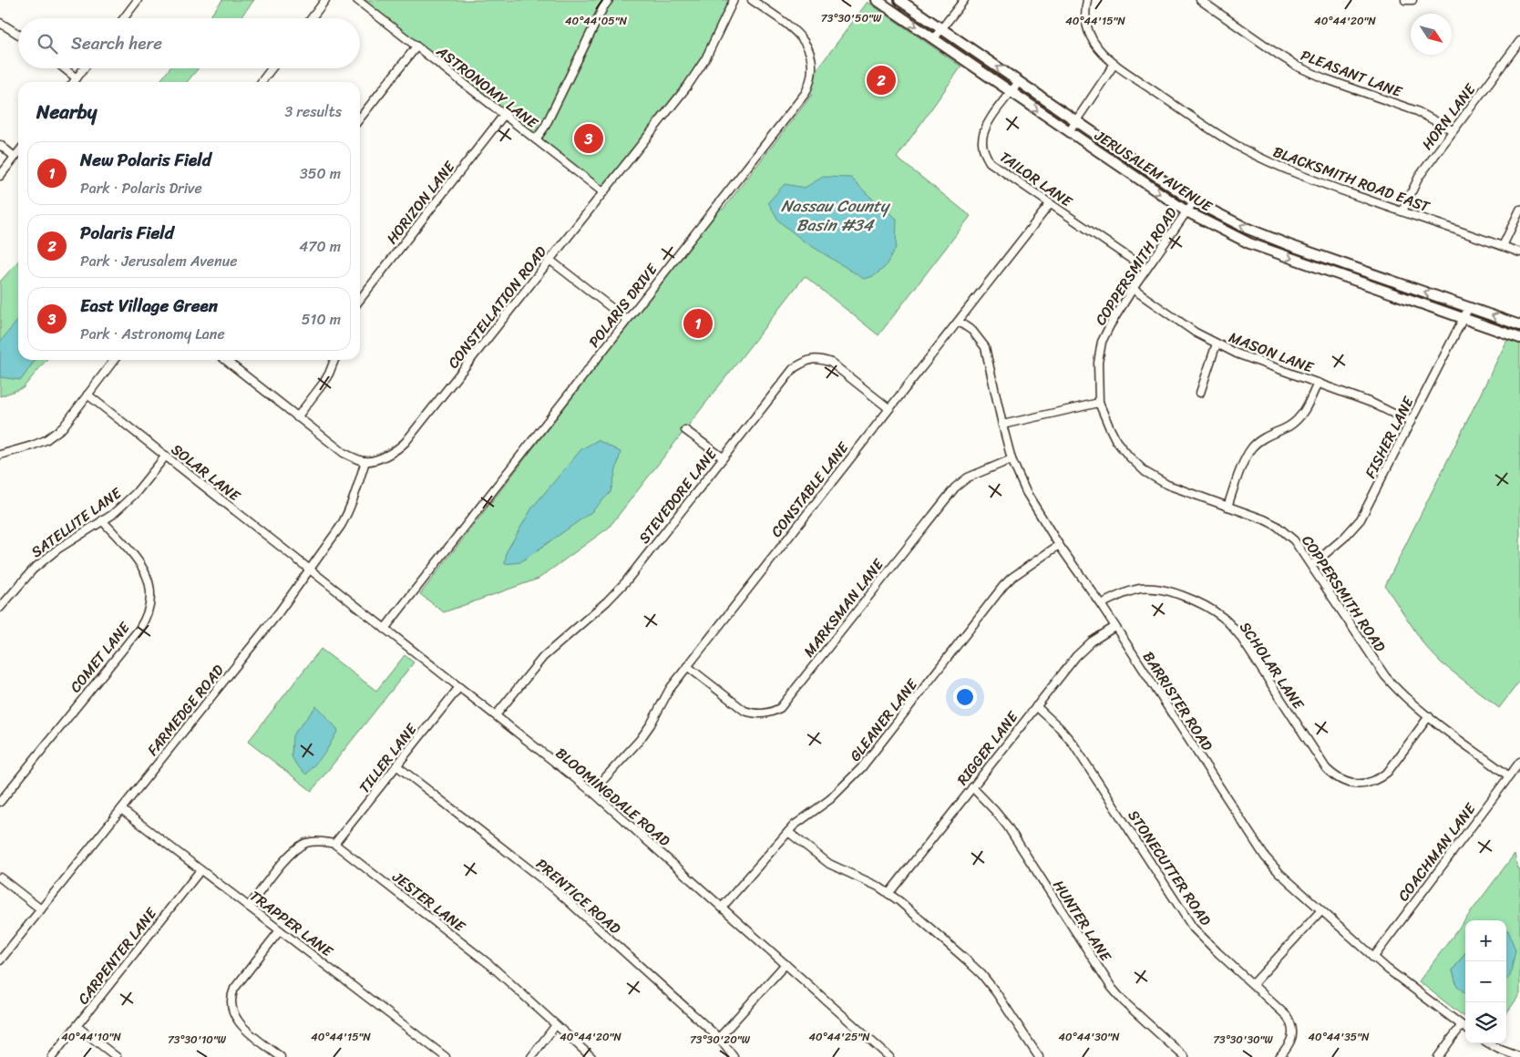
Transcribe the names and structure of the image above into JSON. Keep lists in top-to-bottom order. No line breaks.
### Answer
{"streets":{"main road":["JERUSALEM AVENUE"],"street":["PLEASANT LANE","ASTRONOMY LANE","HORN LANE","TAILOR LANE","BLACKSMITH ROAD EAST","HORIZON LANE","COPPERSMITH ROAD","POLARIS DRIVE","CONSTELLATION ROAD","MASON LANE","FISHER LANE","SOLAR LANE","CONSTABLE LANE","STEVEDORE LANE","SATELLITE LANE","MARKSMAN LANE","COMET LANE","SCHOLAR LANE","BARRISTER ROAD","FARMEDGE ROAD","GLEANER LANE","RIGGER LANE","TILLER LANE","BLOOMINGDALE ROAD","COACHMAN LANE","STONECUTTER ROAD","PRENTICE ROAD","JESTER LANE","HUNTER LANE","TRAPPER LANE","CARPENTER LANE"]},"crossings":[["PLEASANT LANE","HORN LANE"],["ASTRONOMY LANE","HORIZON LANE"],["ASTRONOMY LANE","CONSTELLATION ROAD"],["HORN LANE","BLACKSMITH ROAD EAST"],["JERUSALEM AVENUE","TAILOR LANE"],["JERUSALEM AVENUE","COPPERSMITH ROAD"],["JERUSALEM AVENUE","FISHER LANE"],["TAILOR LANE","COPPERSMITH ROAD"],["TAILOR LANE","CONSTABLE LANE"],["COPPERSMITH ROAD","MASON LANE"],["COPPERSMITH ROAD","FISHER LANE"],["COPPERSMITH ROAD","SCHOLAR LANE"],["COPPERSMITH ROAD","COACHMAN LANE"],["POLARIS DRIVE","BLOOMINGDALE ROAD"],["CONSTELLATION ROAD","FARMEDGE ROAD"],["MASON LANE","FISHER LANE"],["SOLAR LANE","SATELLITE LANE"],["SOLAR LANE","FARMEDGE ROAD"],["SOLAR LANE","BLOOMINGDALE ROAD"],["CONSTABLE LANE","STEVEDORE LANE"],["CONSTABLE LANE","MARKSMAN LANE"],["CONSTABLE LANE","BARRISTER ROAD"],["CONSTABLE LANE","BLOOMINGDALE ROAD"],["STEVEDORE LANE","BLOOMINGDALE ROAD"],["SATELLITE LANE","COMET LANE"],["MARKSMAN LANE","BARRISTER ROAD"],["SCHOLAR LANE","BARRISTER ROAD"],["BARRISTER ROAD","GLEANER LANE"],["BARRISTER ROAD","RIGGER LANE"],["BARRISTER ROAD","COACHMAN LANE"],["FARMEDGE ROAD","BLOOMINGDALE ROAD"],["FARMEDGE ROAD","TRAPPER LANE"],["GLEANER LANE","BLOOMINGDALE ROAD"],["RIGGER LANE","STONECUTTER ROAD"],["RIGGER LANE","HUNTER LANE"],["TILLER LANE","BLOOMINGDALE ROAD"],["TILLER LANE","PRENTICE ROAD"],["TILLER LANE","JESTER LANE"],["TRAPPER LANE","CARPENTER LANE"]],"water":["Nassau County Basin #34"],"north":"bottom right","page":{"search":"Search here","pins":["2","3","1"],"heading":["Nearby","3 results"],"list":[{"mark":"1","name":"New Polaris Field","note":"Park · Polaris Drive","value":"350 m"},{"mark":"2","name":"Polaris Field","note":"Park · Jerusalem Avenue","value":"470 m"},{"mark":"3","name":"East Village Green","note":"Park · Astronomy Lane","value":"510 m"}],"map_buttons":["+","−"]},"coordinates":["73°30'50\"W","40°44'15\"N","40°44'20\"N","40°44'05\"N","40°44'10\"N","40°44'25\"N","40°44'30\"N","40°44'35\"N","73°30'10\"W","73°30'20\"W","73°30'30\"W"]}
